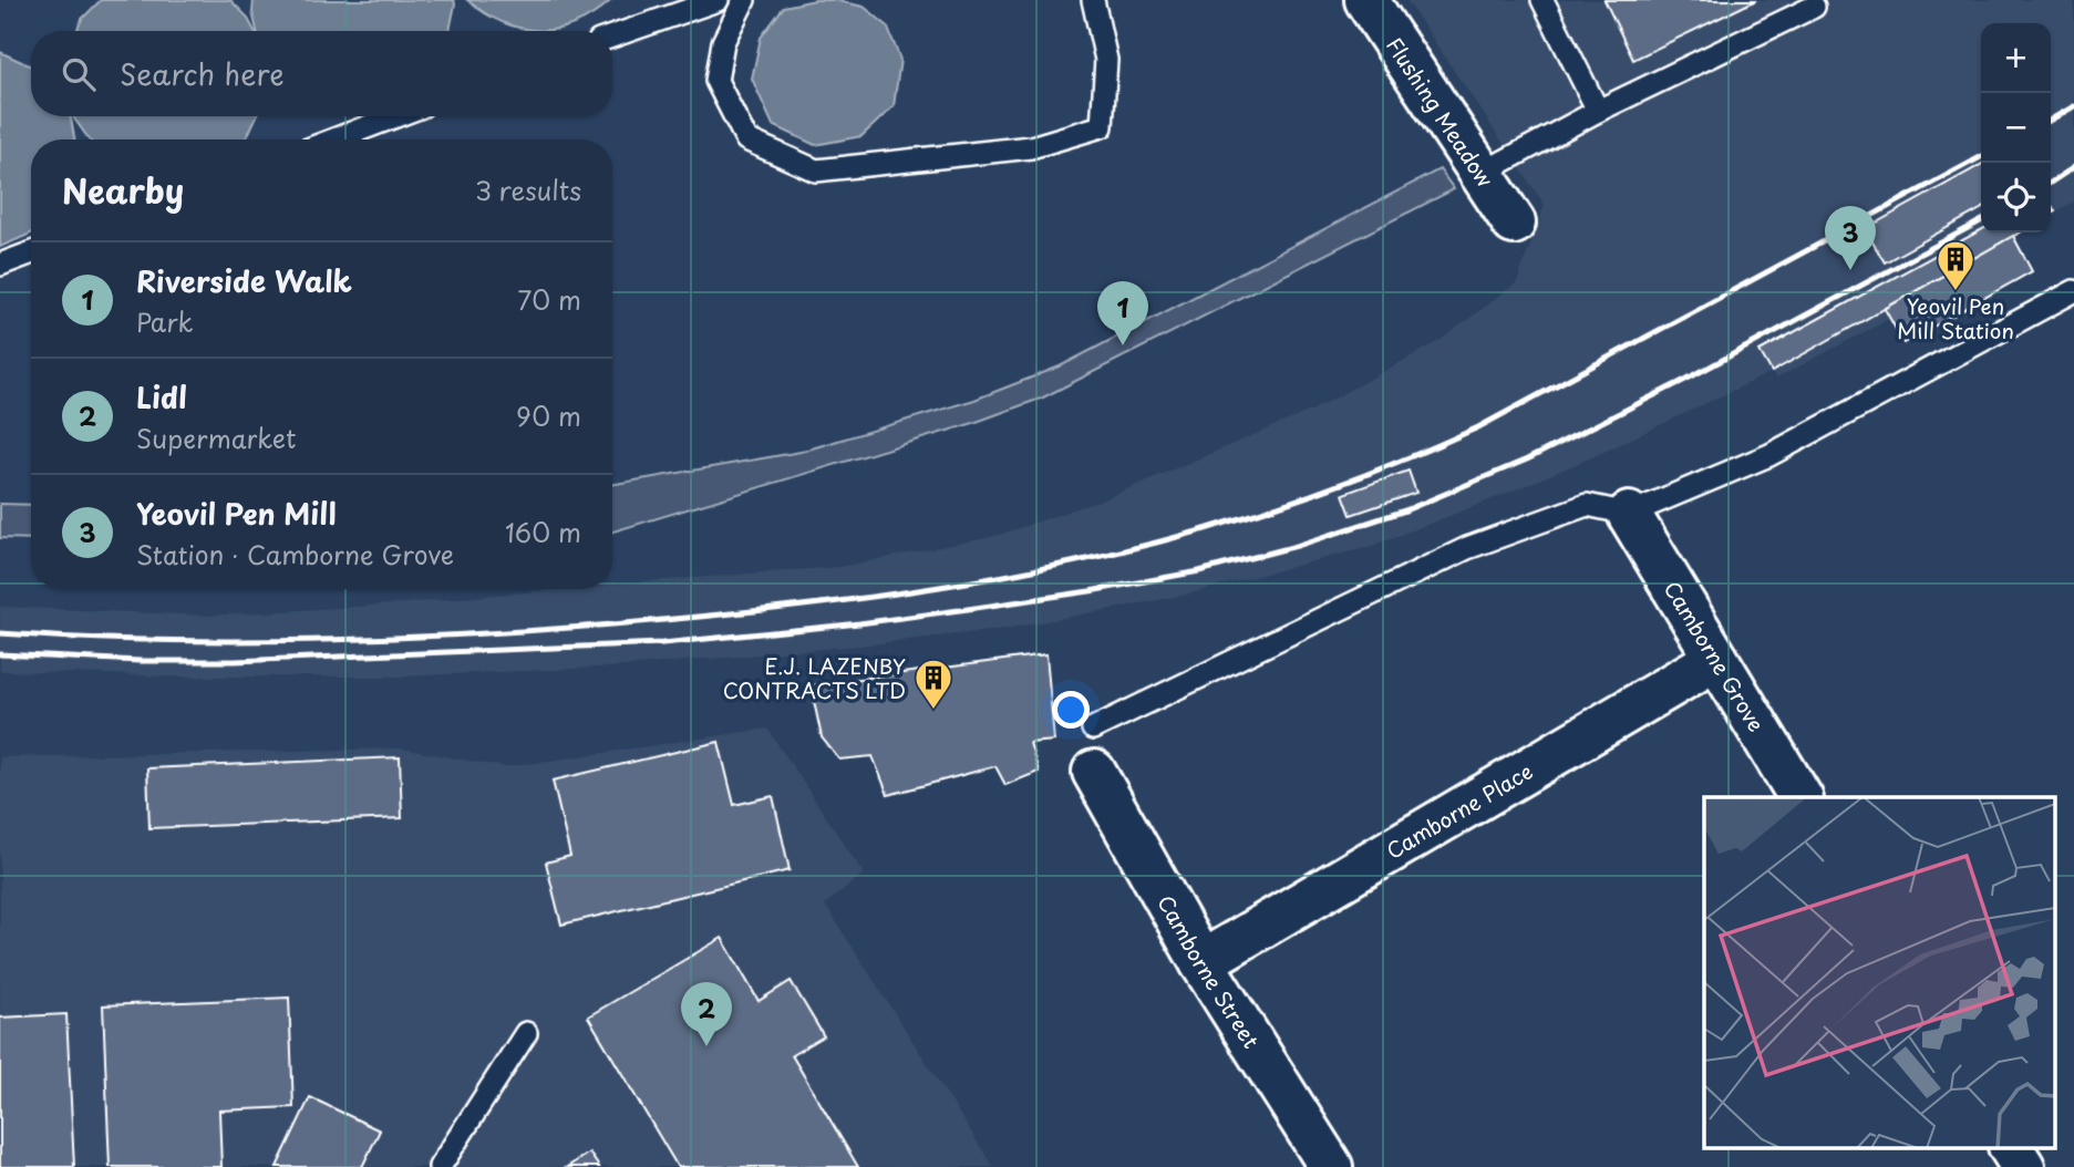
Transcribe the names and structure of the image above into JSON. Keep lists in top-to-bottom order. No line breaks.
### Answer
{"streets":{"street":["Flushing Meadow","Camborne Grove","Camborne Place","Camborne Street"]},"crossings":[["Camborne Grove","Camborne Place"],["Camborne Place","Camborne Street"]],"places":{"building":["Yeovil Pen Mill Station","E.J. LAZENBY CONTRACTS LTD"]},"page":{"map_buttons":["+","−"],"search":"Search here","heading":["Nearby","3 results"],"pins":["3","1","2"],"list":[{"mark":"1","name":"Riverside Walk","note":"Park","value":"70 m"},{"mark":"2","name":"Lidl","note":"Supermarket","value":"90 m"},{"mark":"3","name":"Yeovil Pen Mill","note":"Station · Camborne Grove","value":"160 m"}]}}
